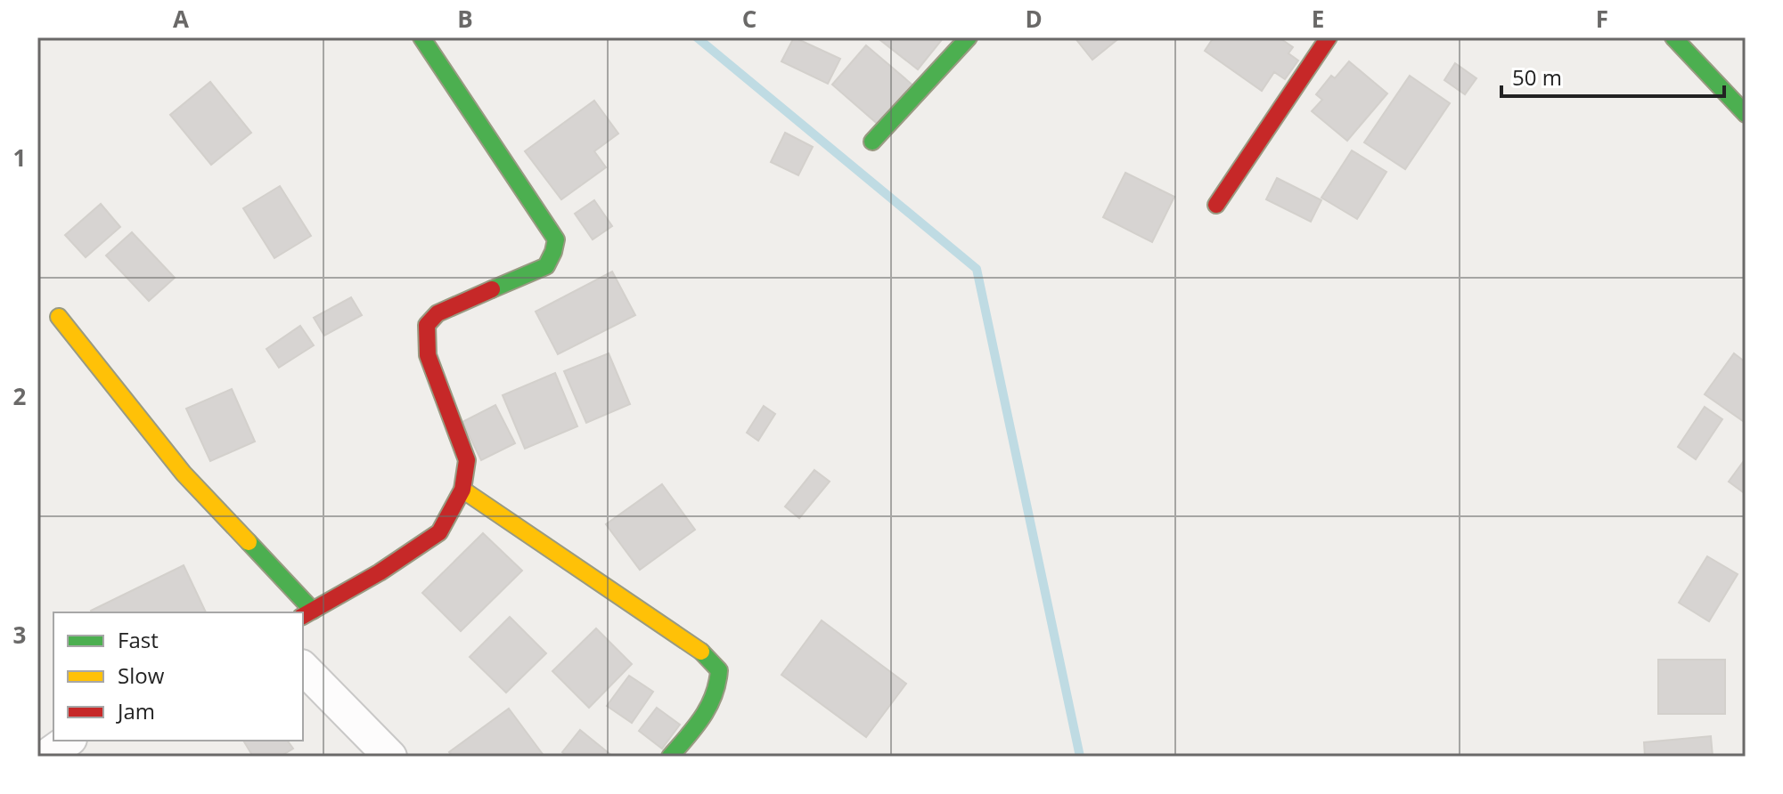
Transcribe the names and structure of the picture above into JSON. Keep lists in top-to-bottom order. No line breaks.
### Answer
{"legend":["Fast","Slow","Jam"],"scale_bar":"50 m","grid":{"columns":["A","B","C","D","E","F"],"rows":["1","2","3"]}}
